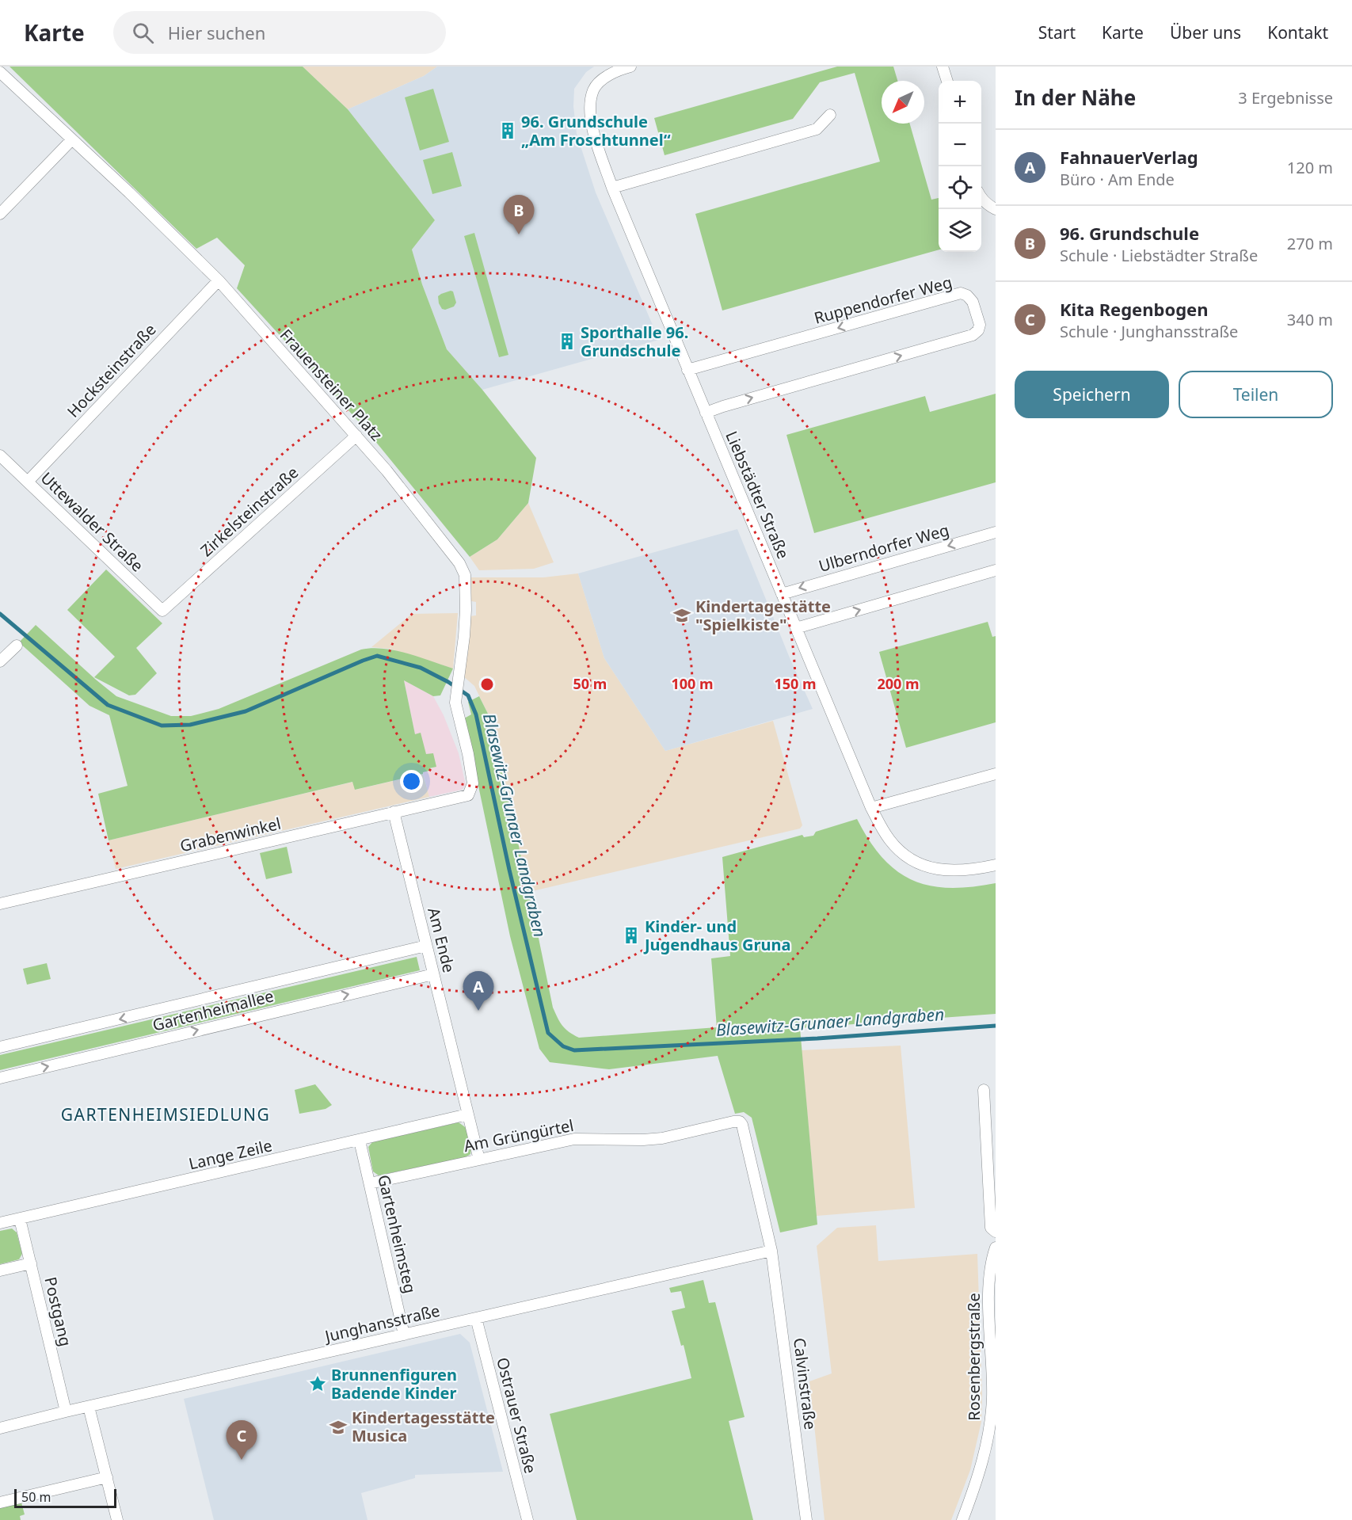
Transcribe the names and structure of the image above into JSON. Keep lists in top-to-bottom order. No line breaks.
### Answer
{"streets":{"street":["Ruppendorfer Weg","Hocksteinstraße","Frauensteiner Platz","Liebstädter Straße","Zirkelsteinstraße","Uttewalder Straße","Ulberndorfer Weg","Grabenwinkel","Am Ende","Gartenheimallee","Am Grüngürtel","Lange Zeile","Gartenheimsteg","Postgang","Junghansstraße","Rosenbergstraße","Calvinstraße","Ostrauer Straße"]},"crossings":[["Ruppendorfer Weg","Liebstädter Straße"],["Hocksteinstraße","Frauensteiner Platz"],["Hocksteinstraße","Uttewalder Straße"],["Frauensteiner Platz","Zirkelsteinstraße"],["Frauensteiner Platz","Grabenwinkel"],["Liebstädter Straße","Ulberndorfer Weg"],["Zirkelsteinstraße","Uttewalder Straße"],["Grabenwinkel","Am Ende"],["Am Ende","Gartenheimallee"],["Am Ende","Am Grüngürtel"],["Am Ende","Lange Zeile"],["Am Grüngürtel","Gartenheimsteg"],["Am Grüngürtel","Junghansstraße"],["Am Grüngürtel","Calvinstraße"],["Lange Zeile","Gartenheimsteg"],["Lange Zeile","Postgang"],["Gartenheimsteg","Junghansstraße"],["Postgang","Junghansstraße"],["Junghansstraße","Calvinstraße"],["Junghansstraße","Ostrauer Straße"]],"districts":["GARTENHEIMSIEDLUNG"],"water":["Blasewitz‐Grunaer Landgraben"],"places":{"building":["96. Grundschule „Am Froschtunnel“","Sporthalle 96. Grundschule","Kinder- und Jugendhaus Gruna"],"school or university":["Kindertagestätte \"Spielkiste\"","Kindertagesstätte Musica"],"place":["Brunnenfiguren Badende Kinder"]},"scale_bar":"50 m","north":"bottom left","page":{"header":"Karte","search":"Hier suchen","nav":["Start","Karte","Über uns","Kontakt"],"heading":["In der Nähe","3 Ergebnisse"],"map_buttons":["+","−"],"list":[{"mark":"A","name":"FahnauerVerlag","note":"Büro · Am Ende","value":"120 m"},{"mark":"B","name":"96. Grundschule","note":"Schule · Liebstädter Straße","value":"270 m"},{"mark":"C","name":"Kita Regenbogen","note":"Schule · Junghansstraße","value":"340 m"}],"pins":["B","A","C"],"buttons":["Speichern","Teilen"],"scale":"50 m"},"rings":["50 m","100 m","150 m","200 m"]}
